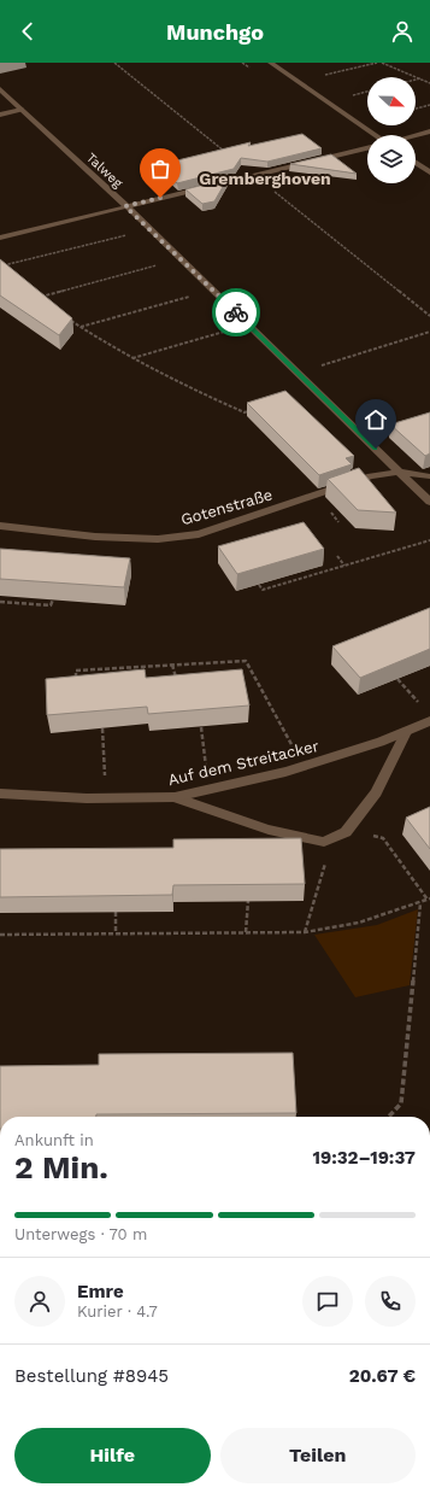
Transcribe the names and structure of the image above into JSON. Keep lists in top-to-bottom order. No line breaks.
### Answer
{"streets":{"street":["Talweg","Gotenstraße","Auf dem Streitacker"]},"crossings":[["Talweg","Gotenstraße"]],"districts":["Gremberghoven"],"north":"right","page":{"header":"Munchgo","heading":["2 Min.","Ankunft in","19:32–19:37"],"panel":["Emre","Kurier · 4.7","Bestellung #8945","20.67 €"],"bar":"Unterwegs · 70 m","buttons":["Hilfe","Teilen"]}}
